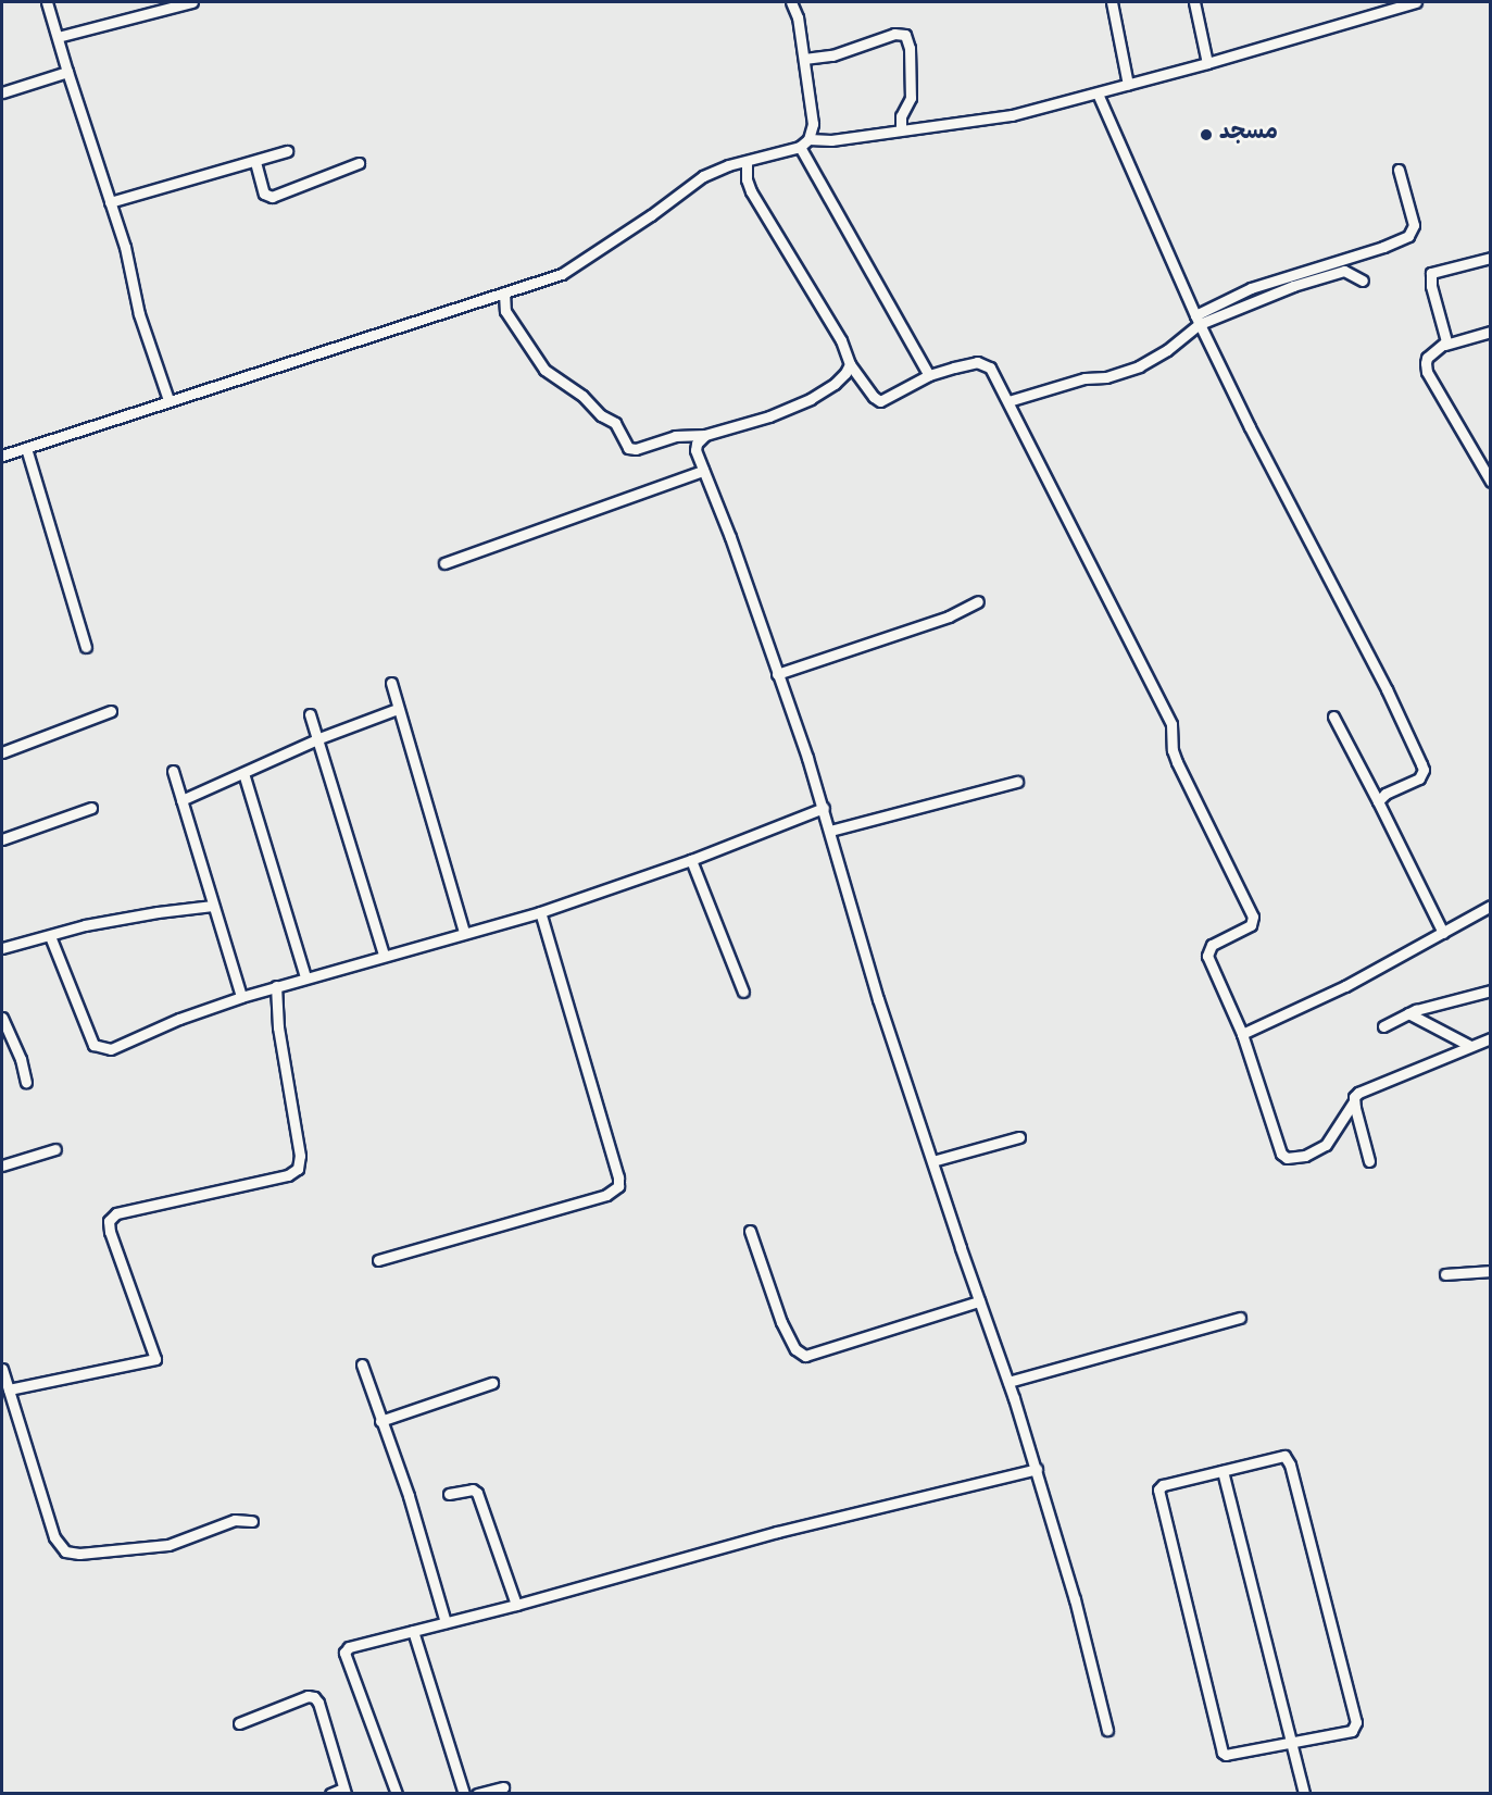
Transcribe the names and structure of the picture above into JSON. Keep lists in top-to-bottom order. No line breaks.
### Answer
{"places":["مسجد"]}
